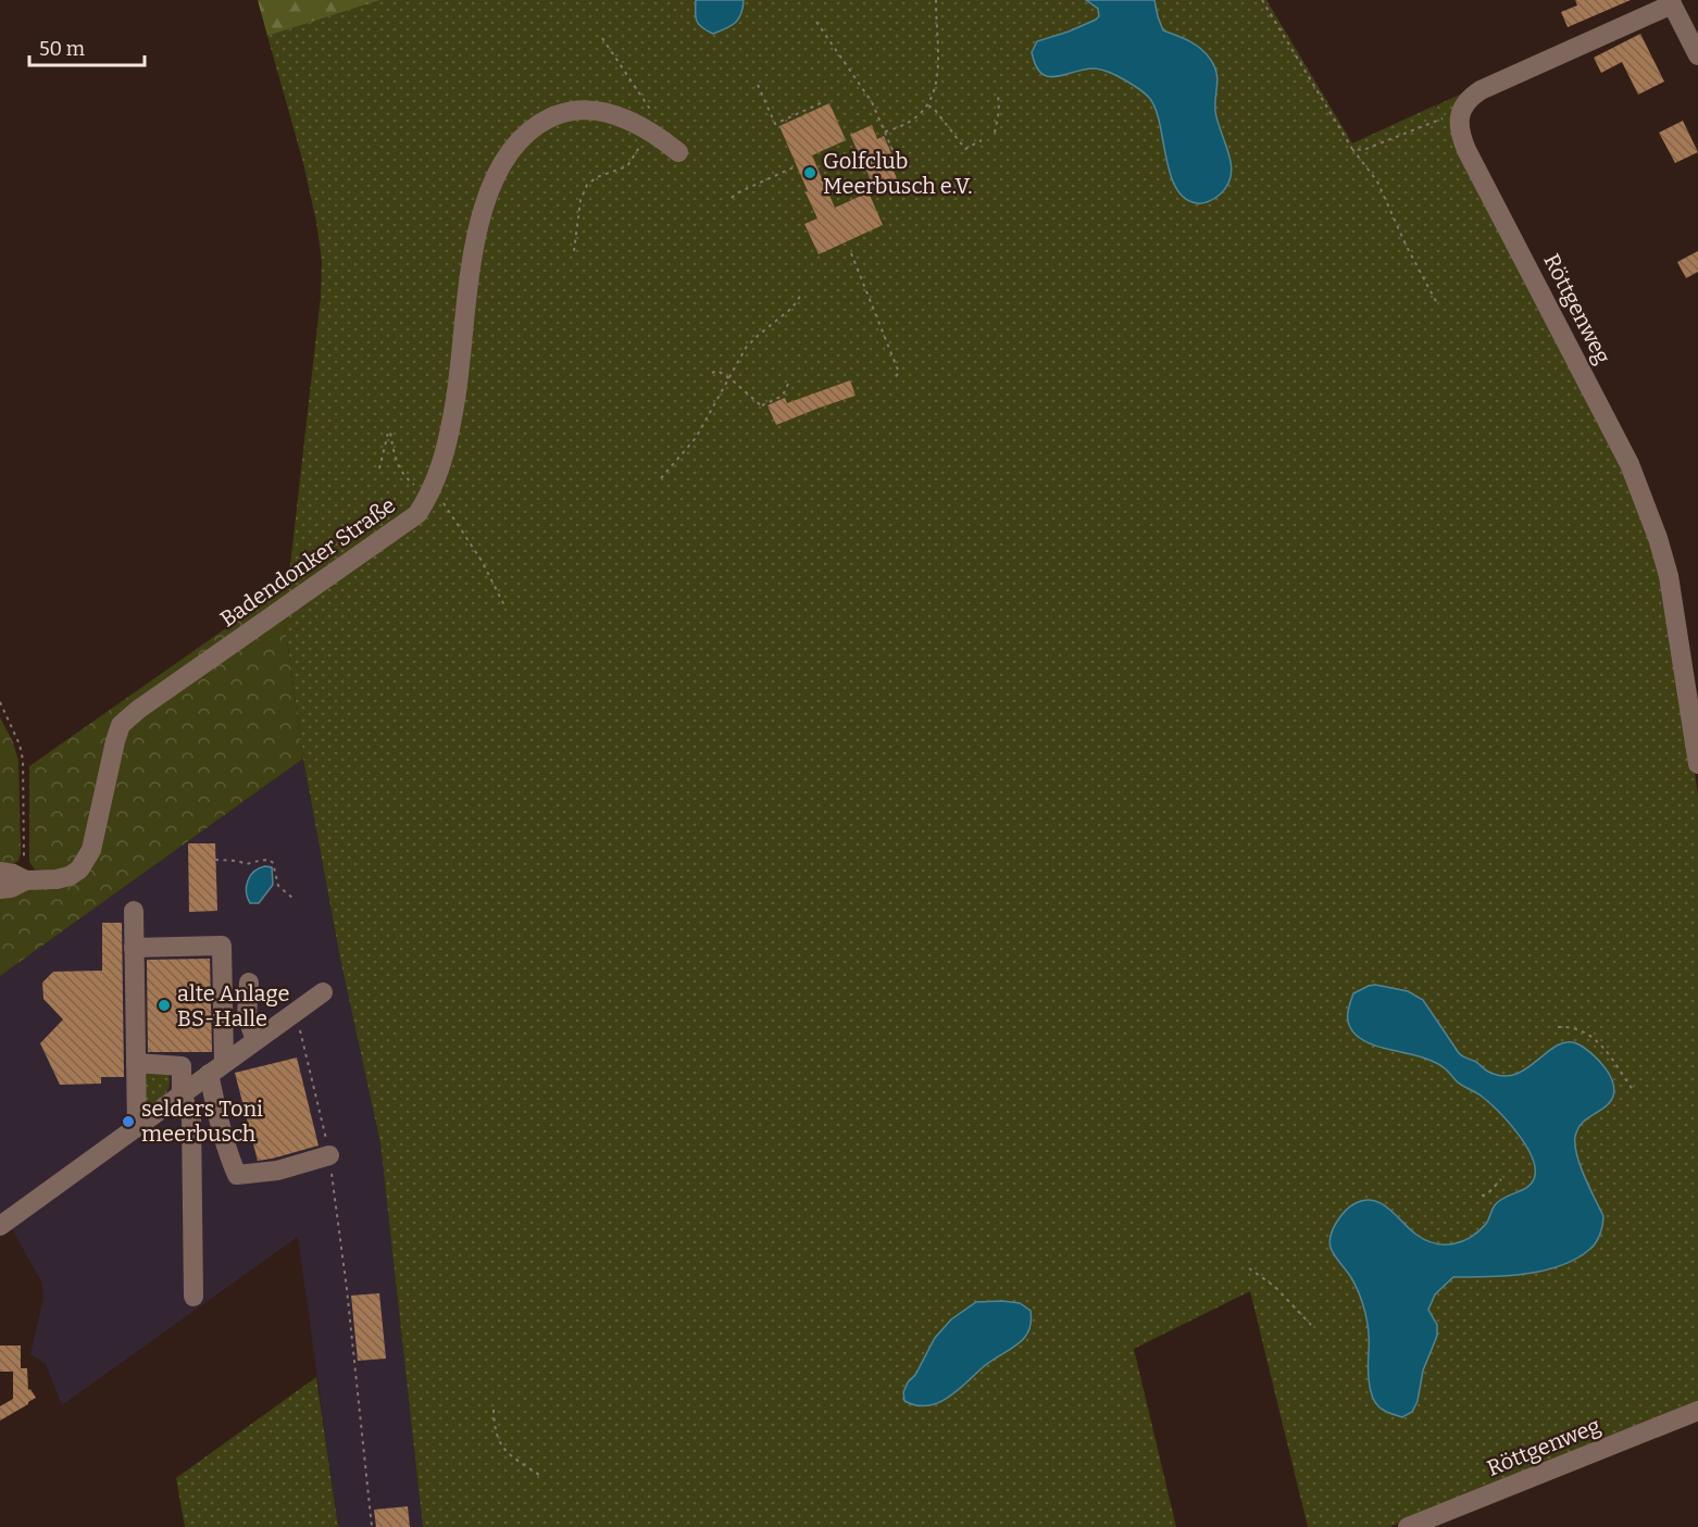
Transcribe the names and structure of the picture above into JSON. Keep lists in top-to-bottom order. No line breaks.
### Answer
{"streets":{"street":["Röttgenweg","Badendonker Straße"]},"places":["Golfclub Meerbusch e.V.","alte Anlage BS-Halle","selders Toni meerbusch"],"scale_bar":"50 m"}
